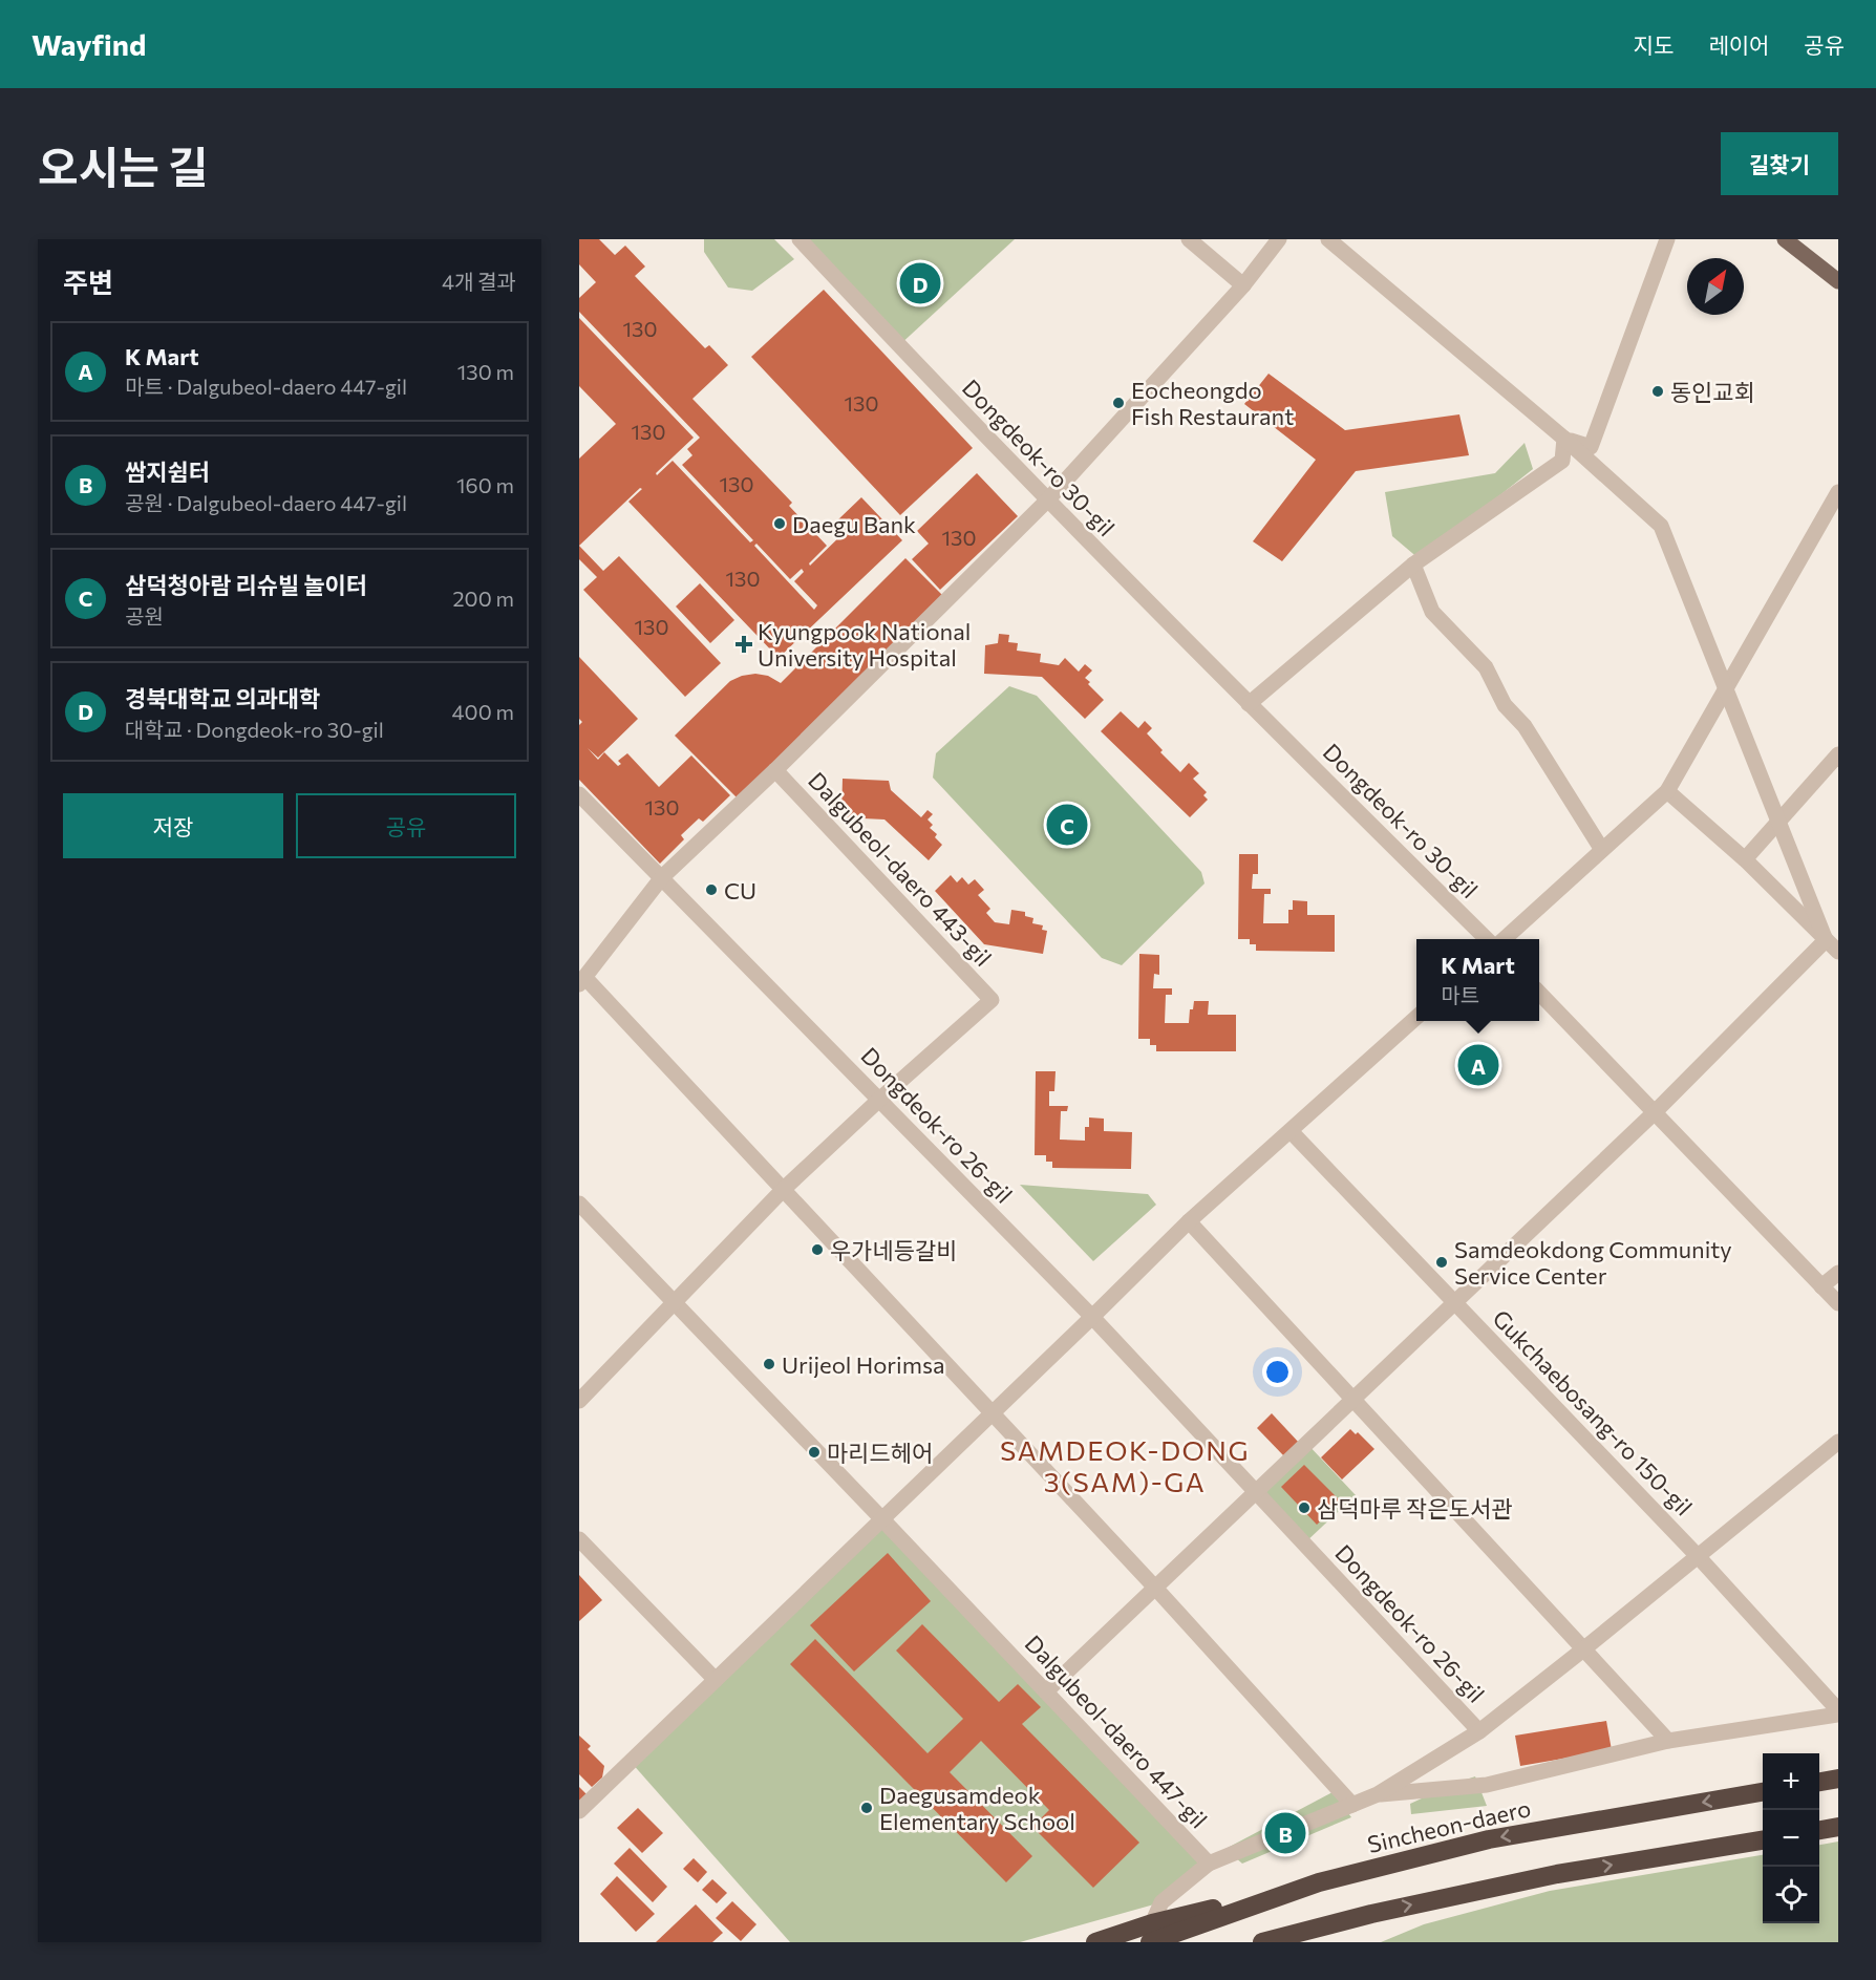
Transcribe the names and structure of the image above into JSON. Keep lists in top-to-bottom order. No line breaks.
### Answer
{"streets":{"highway":["Sincheon-daero"],"street":["Dongdeok-ro 30-gil","Dalgubeol-daero 443-gil","Dongdeok-ro 26-gil","Gukchaebosang-ro 150-gil","Dalgubeol-daero 447-gil"]},"crossings":[["Dongdeok-ro 30-gil","Dalgubeol-daero 443-gil"],["Dalgubeol-daero 443-gil","Dongdeok-ro 26-gil"],["Dongdeok-ro 26-gil","Dalgubeol-daero 447-gil"]],"districts":["SAMDEOK-DONG 3(SAM)-GA"],"places":{"other":["동인교회","Eocheongdo Fish Restaurant","Daegu Bank","CU","우가네등갈비","Samdeokdong Community Service Center","Urijeol Horimsa","마리드헤어","삼덕마루 작은도서관","Daegusamdeok Elementary School"],"health":["Kyungpook National University Hospital"]},"house_numbers":["130","130","130","130","130","130","130","130"],"north":"top right","page":{"header":"Wayfind","nav":["지도","레이어","공유"],"title":"오시는 길","buttons":["길찾기",["저장","공유"]],"heading":["주변","4개 결과"],"pins":["D","C","A","B"],"list":[{"mark":"A","name":"K Mart","note":"마트 · Dalgubeol-daero 447-gil","value":"130 m"},{"mark":"B","name":"쌈지쉼터","note":"공원 · Dalgubeol-daero 447-gil","value":"160 m"},{"mark":"C","name":"삼덕청아람 리슈빌 놀이터","note":"공원","value":"200 m"},{"mark":"D","name":"경북대학교 의과대학","note":"대학교 · Dongdeok-ro 30-gil","value":"400 m"}],"popup":["K Mart","마트"],"map_buttons":["+","−"]}}
